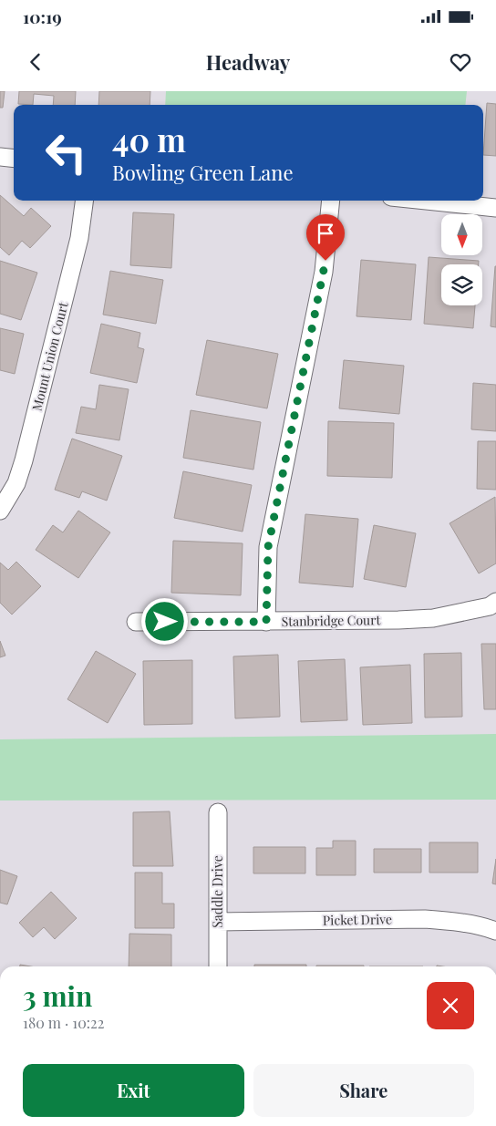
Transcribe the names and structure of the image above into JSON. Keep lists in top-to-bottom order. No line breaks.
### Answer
{"streets":{"street":["Mount Union Court","Stanbridge Court","Saddle Drive","Picket Drive"]},"crossings":[["Saddle Drive","Picket Drive"]],"north":"bottom","page":{"status":"10:19","header":"Headway","turn":["40 m","Bowling Green Lane"],"heading":["3 min","180 m · 10:22"],"buttons":["Exit","Share"]}}
